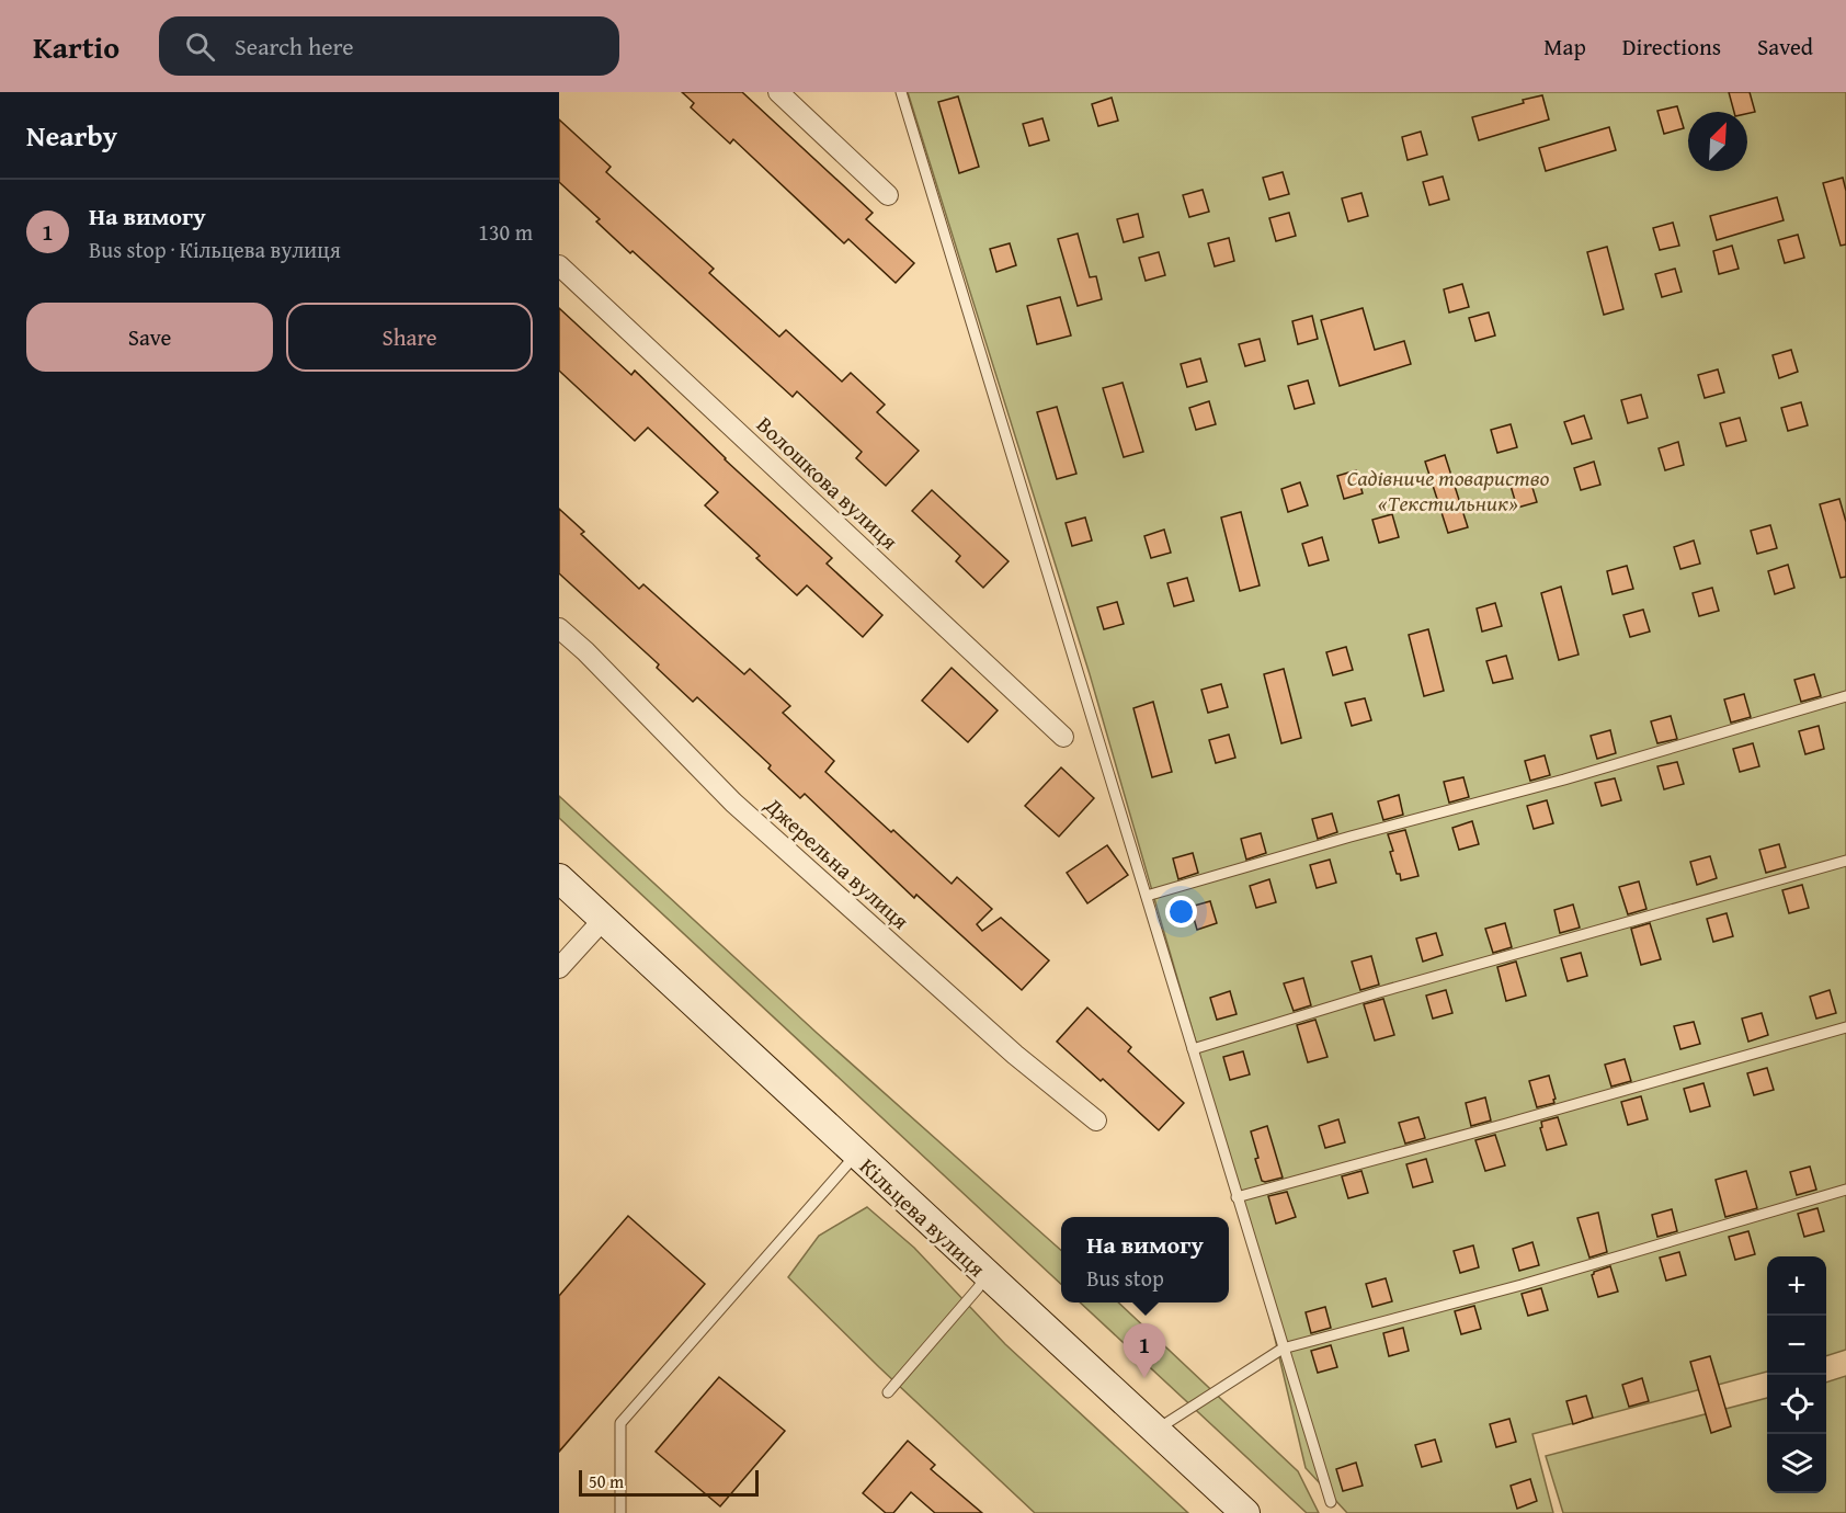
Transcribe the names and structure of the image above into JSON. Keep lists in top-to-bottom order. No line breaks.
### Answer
{"streets":{"main road":["Кільцева вулиця"],"street":["Волошкова вулиця","Джерельна вулиця"]},"parks":["Садівниче товариство «Текстильник»"],"scale_bar":"50 m","north":"top right","page":{"header":"Kartio","search":"Search here","nav":["Map","Directions","Saved"],"heading":"Nearby","list":[{"mark":"1","name":"На вимогу","note":"Bus stop · Кільцева вулиця","value":"130 m"}],"buttons":["Save","Share"],"popup":["На вимогу","Bus stop"],"map_buttons":["+","−"],"pins":"1","scale":"50 m"}}
